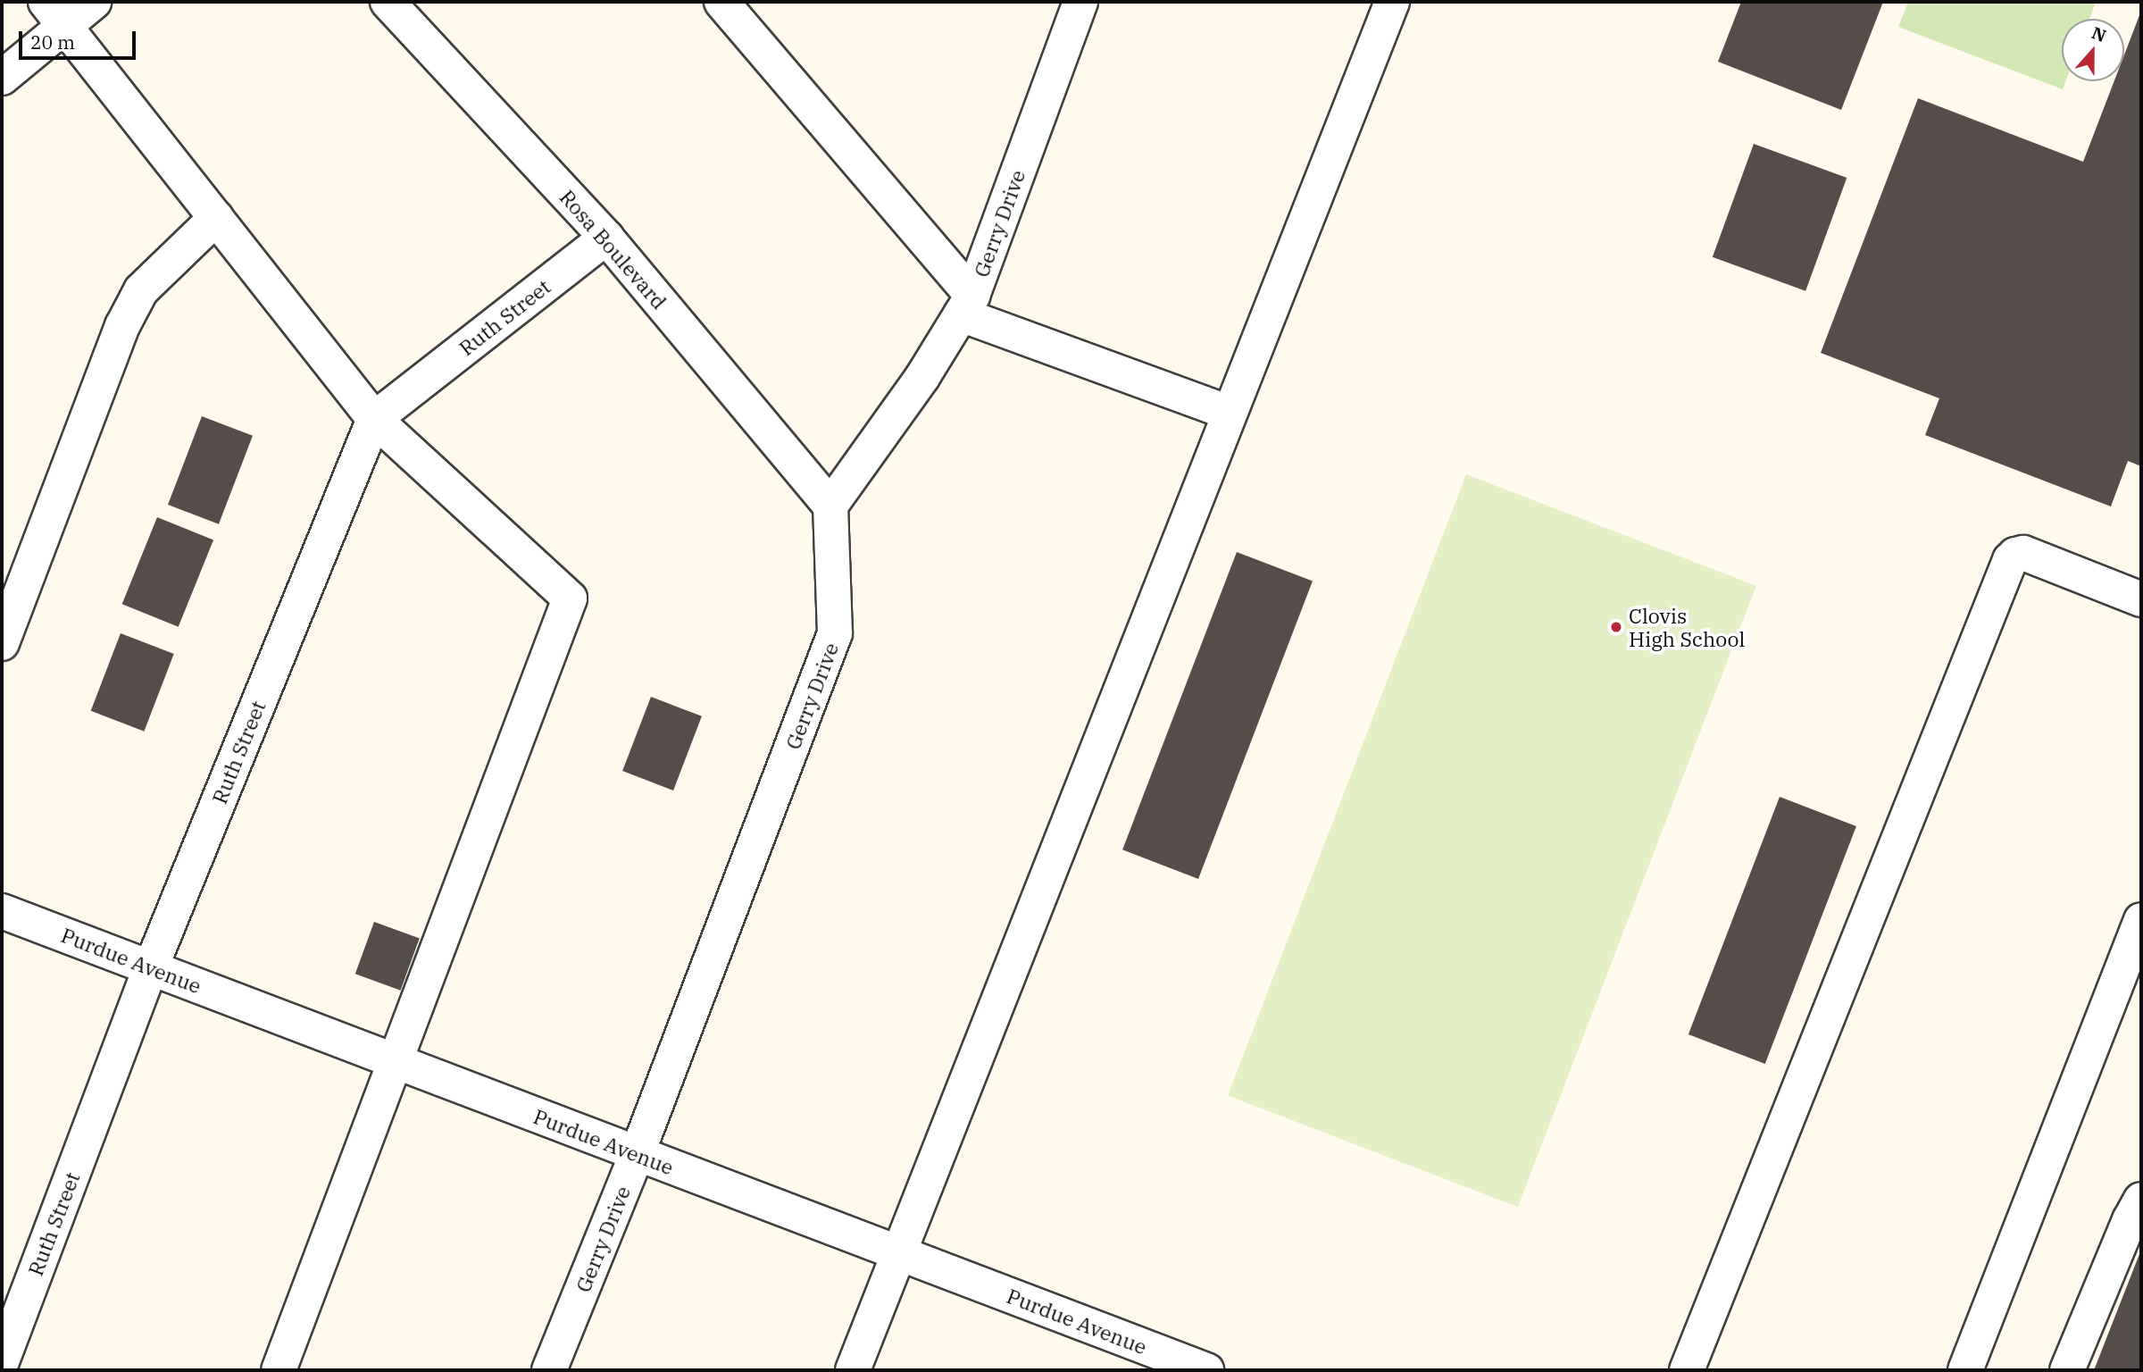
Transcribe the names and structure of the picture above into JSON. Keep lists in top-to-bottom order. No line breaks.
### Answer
{"streets":{"street":["Gerry Drive","Rosa Boulevard","Ruth Street","Purdue Avenue"]},"crossings":[["Gerry Drive","Rosa Boulevard"],["Gerry Drive","Purdue Avenue"],["Rosa Boulevard","Ruth Street"],["Ruth Street","Purdue Avenue"]],"places":["Clovis High School"],"scale_bar":"20 m","north":"top"}
